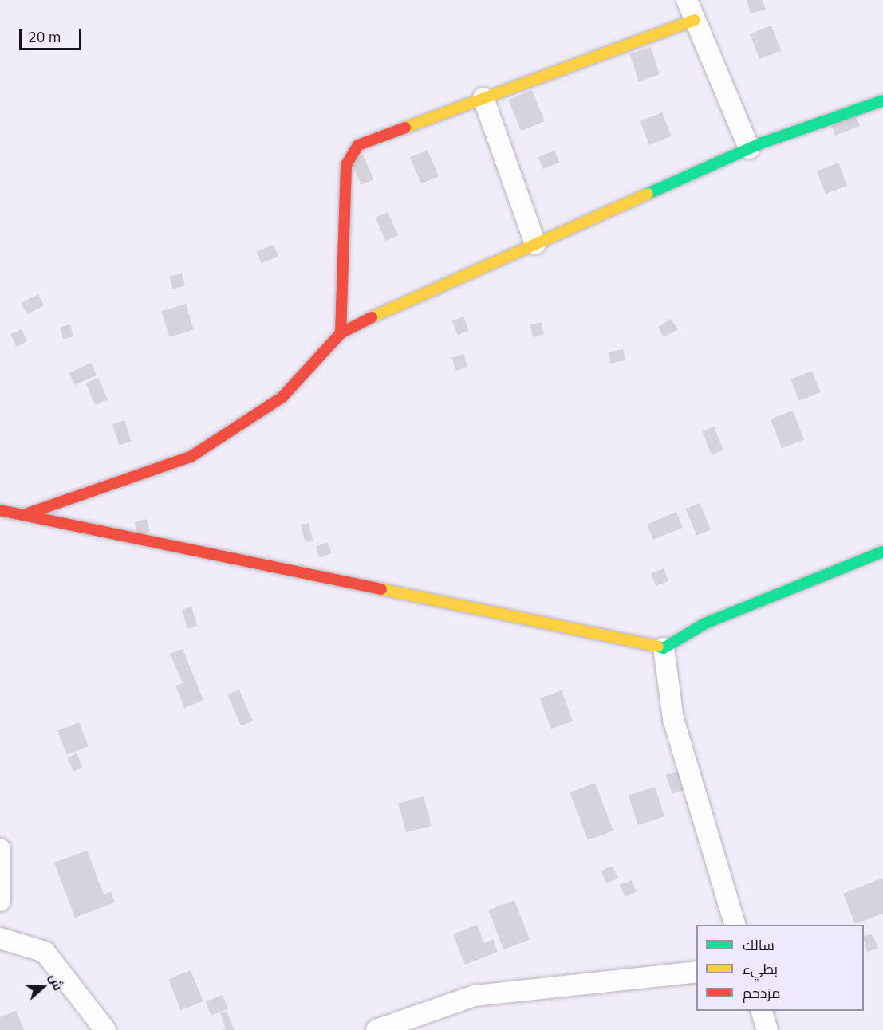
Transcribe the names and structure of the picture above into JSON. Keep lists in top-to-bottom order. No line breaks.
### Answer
{"legend":["سالك","بطيء","مزدحم"],"scale_bar":"20 m","north":"right"}
